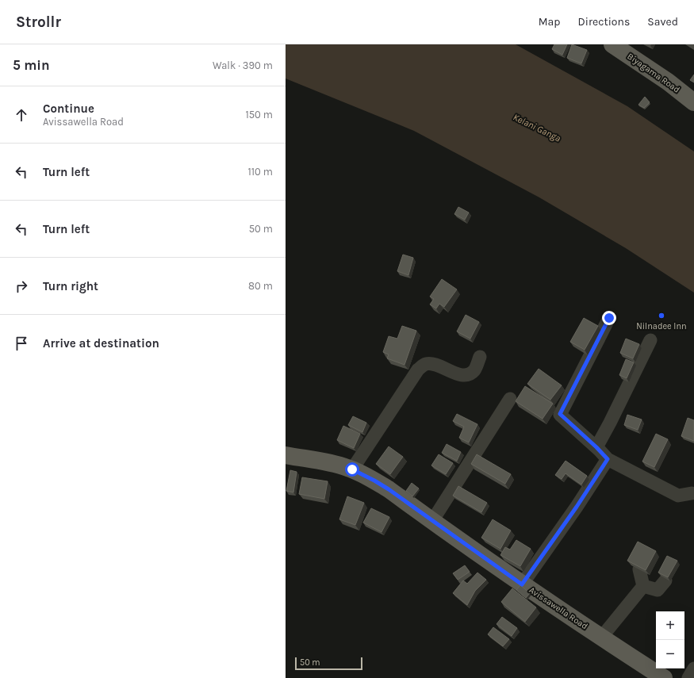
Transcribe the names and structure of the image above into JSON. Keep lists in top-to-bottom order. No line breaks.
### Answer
{"streets":{"main road":["Biyagama Road","Avissawella Road"]},"water":["Kelani Ganga"],"places":["Nilnadee Inn"],"scale_bar":"50 m","page":{"header":"Strollr","nav":["Map","Directions","Saved"],"heading":["5 min","Walk · 390 m"],"list":[["Continue","Avissawella Road","150 m"],["Turn left","110 m"],["Turn left","50 m"],["Turn right","80 m"],"Arrive at destination"],"map_buttons":["+","−"],"scale":"50 m"}}
